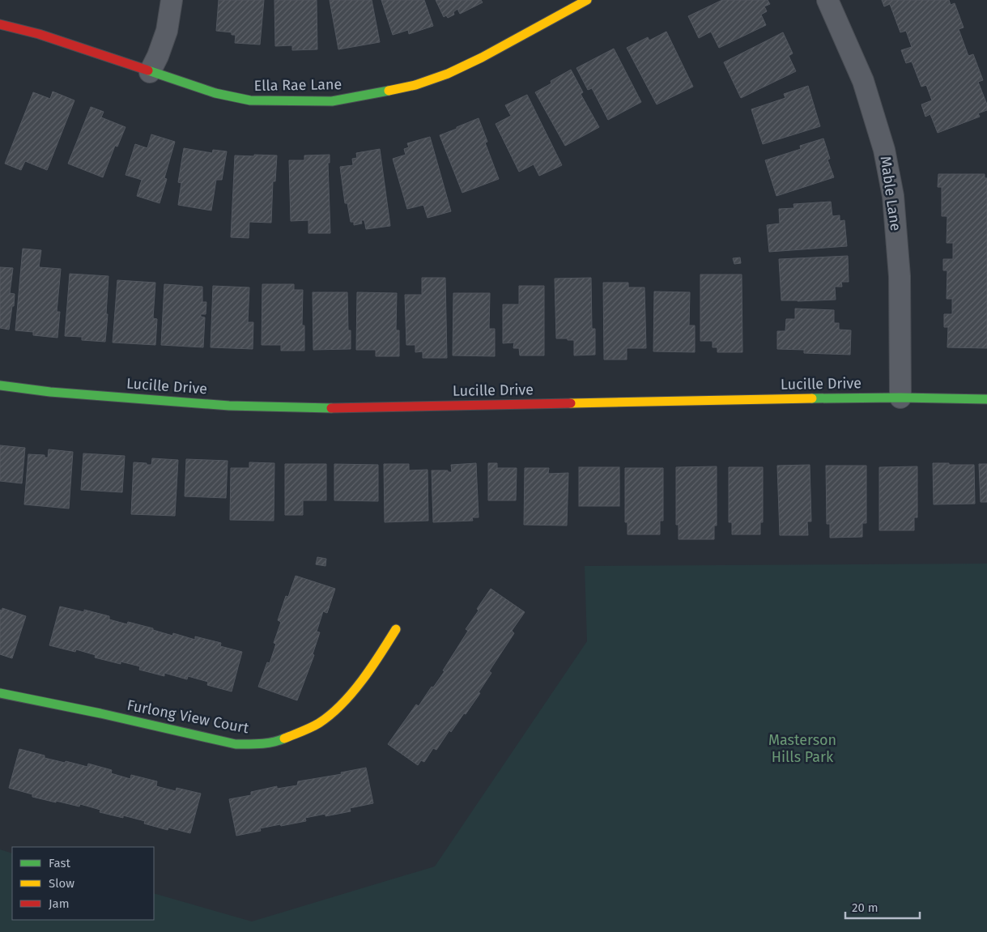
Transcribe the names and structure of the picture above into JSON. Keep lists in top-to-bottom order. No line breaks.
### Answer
{"streets":{"street":["Ella Rae Lane","Mable Lane","Lucille Drive","Furlong View Court"]},"crossings":[["Mable Lane","Lucille Drive"]],"parks":["Masterson Hills Park"],"legend":["Fast","Slow","Jam"],"scale_bar":"20 m"}
